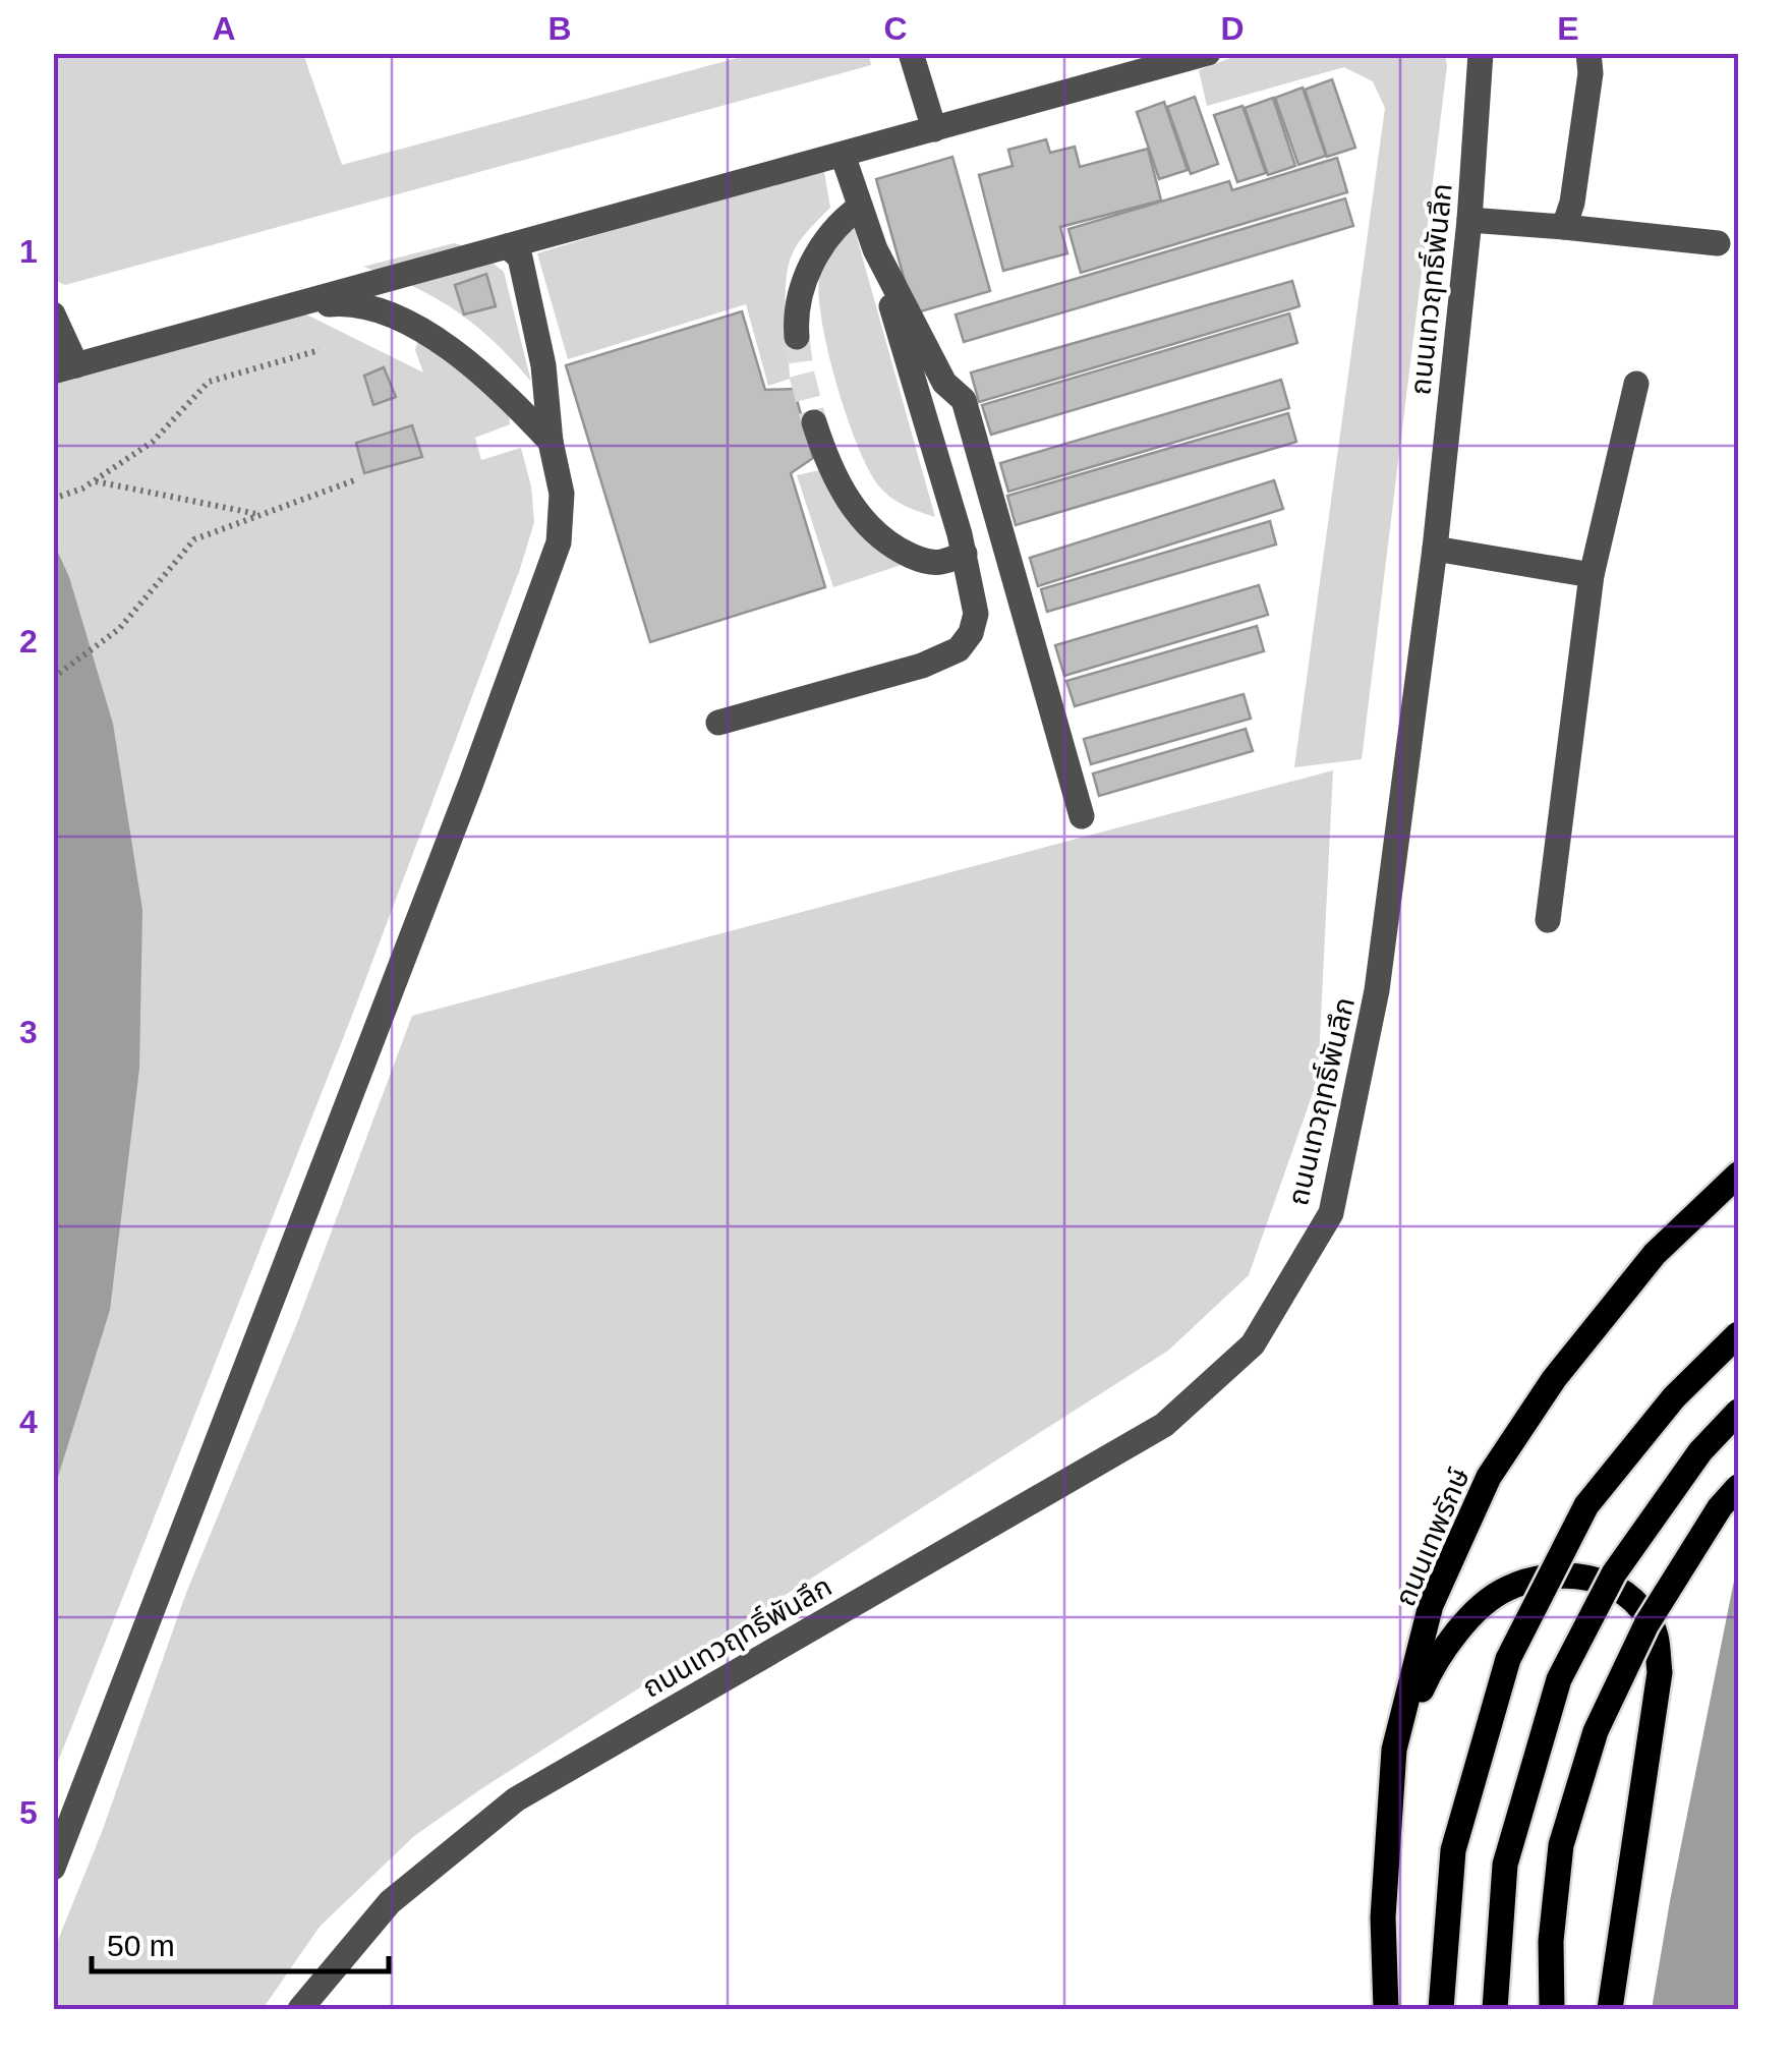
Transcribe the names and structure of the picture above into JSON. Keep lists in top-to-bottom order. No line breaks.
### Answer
{"streets":{"main road":["ถนนเทพรักษ์"],"street":["ถนนเทวฤทธิ์พันลึก"]},"scale_bar":"50 m","grid":{"columns":["A","B","C","D","E"],"rows":["1","2","3","4","5"]}}
